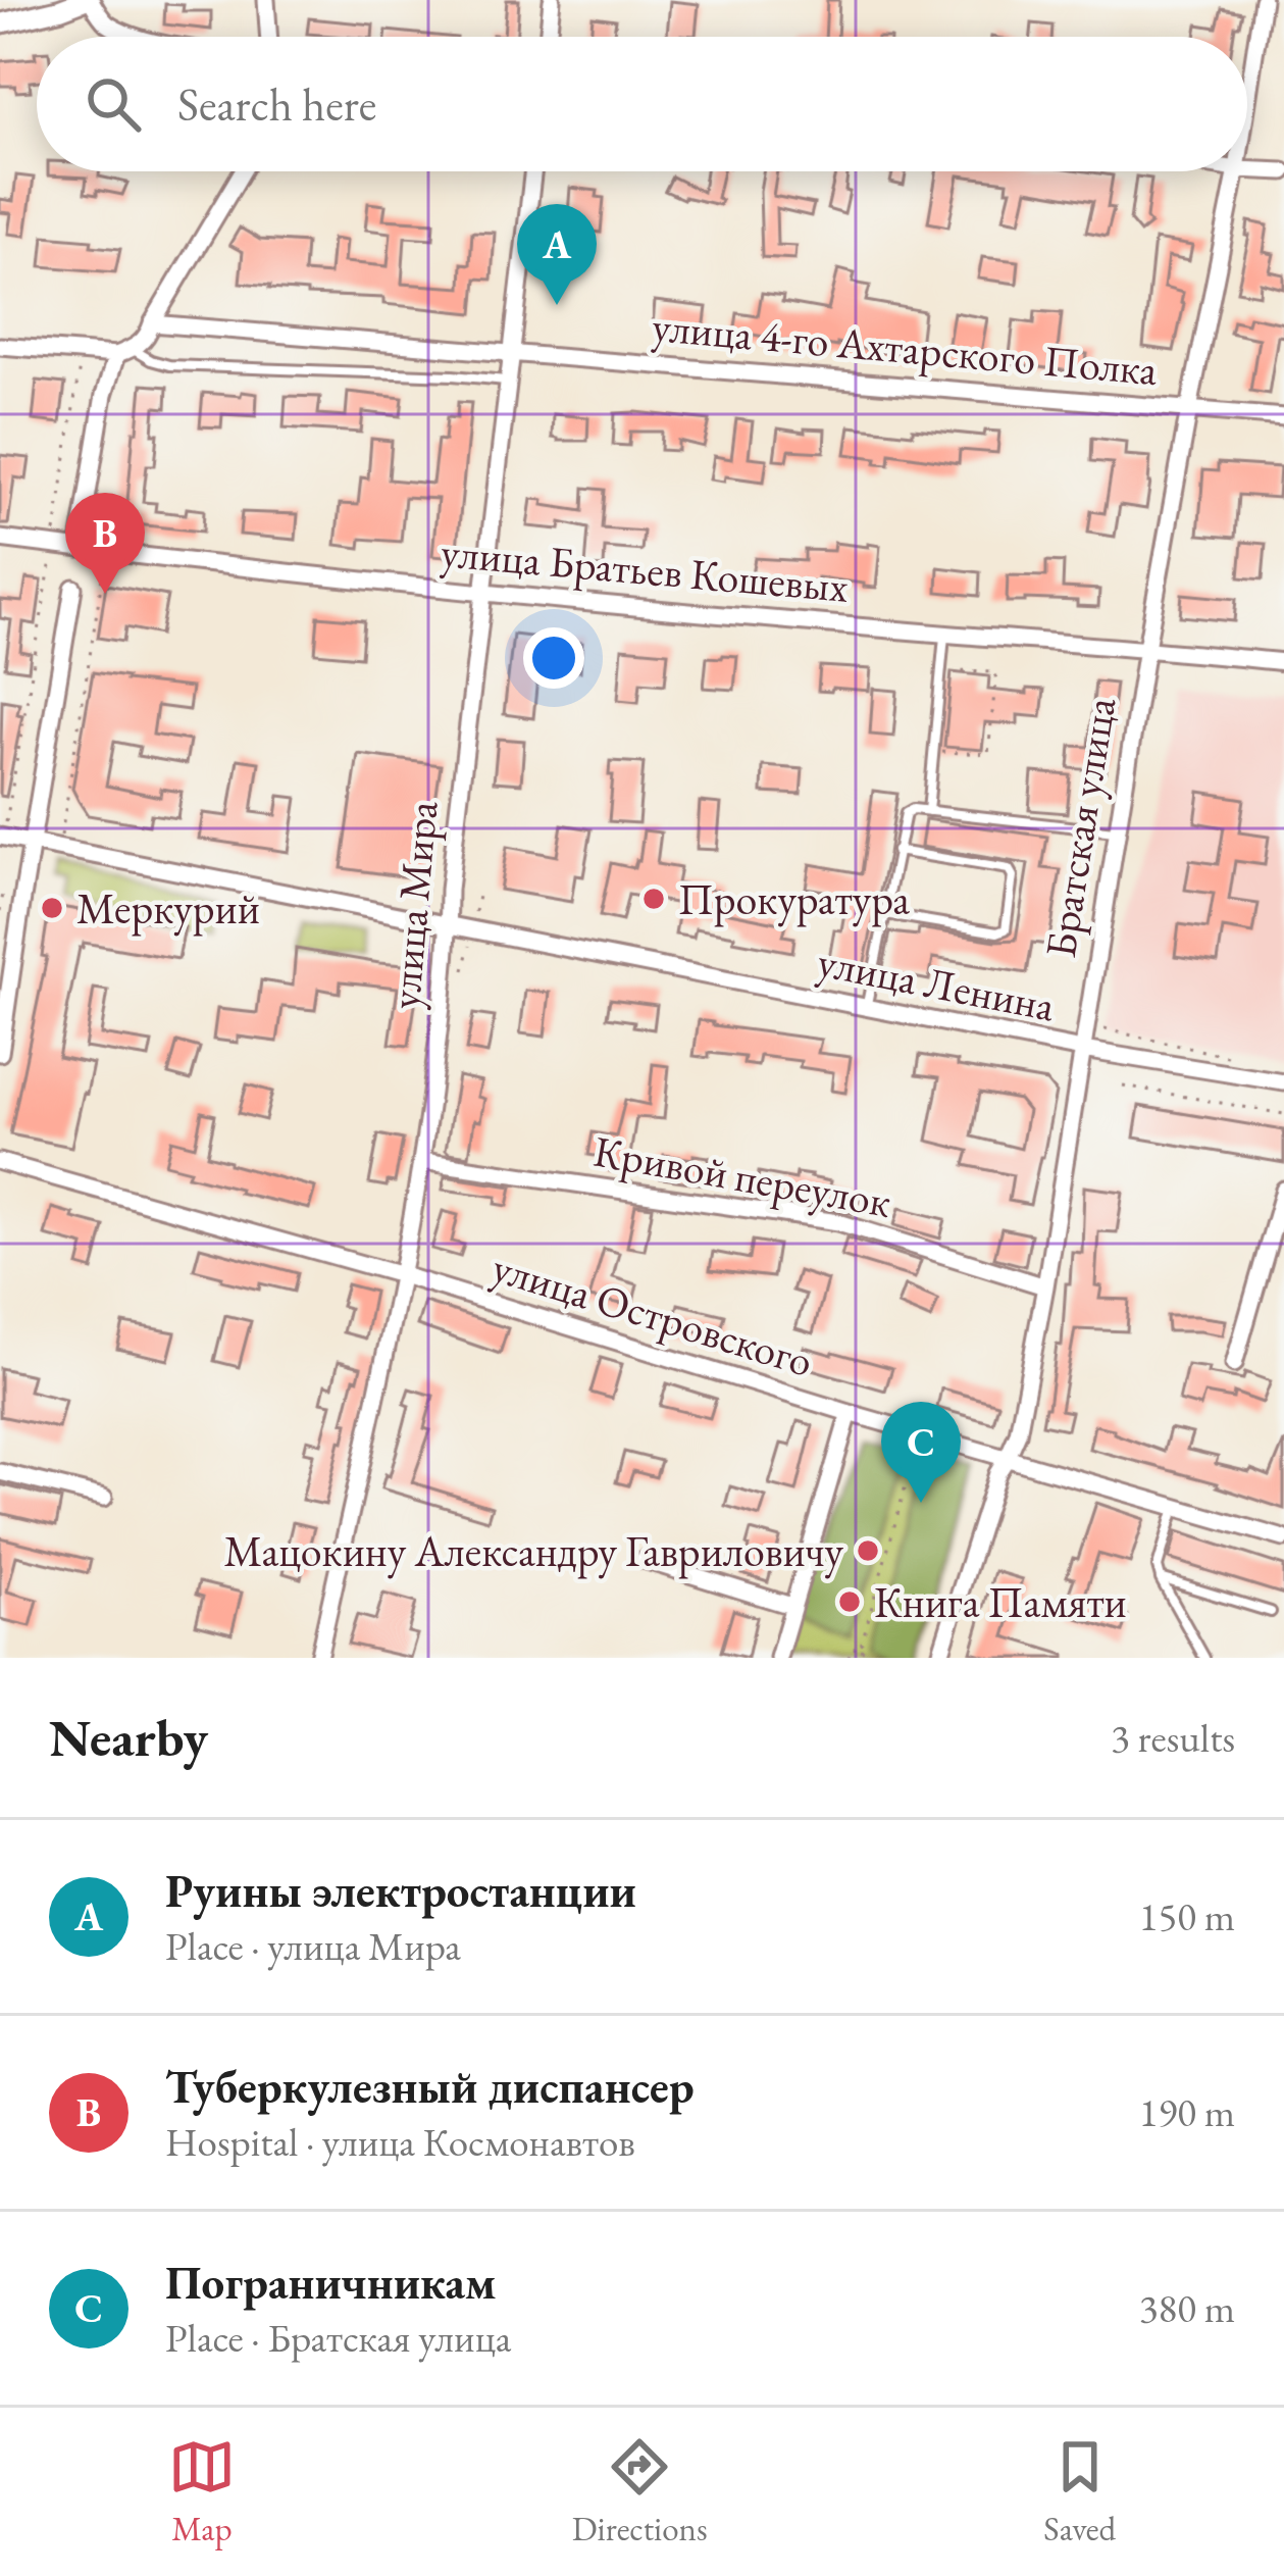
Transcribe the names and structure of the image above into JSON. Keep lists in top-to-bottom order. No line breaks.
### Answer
{"streets":{"street":["улица 4-го Ахтарского Полка","улица Братьев Кошевых","Братская улица","улица Мира","улица Ленина","Кривой переулок","улица Островского"]},"crossings":[["улица 4-го Ахтарского Полка","Братская улица"],["улица 4-го Ахтарского Полка","улица Мира"],["улица Братьев Кошевых","Братская улица"],["улица Братьев Кошевых","улица Мира"],["Братская улица","улица Ленина"],["Братская улица","Кривой переулок"],["Братская улица","улица Островского"],["улица Мира","улица Ленина"],["улица Мира","Кривой переулок"],["улица Мира","улица Островского"]],"places":["Прокуратура","Меркурий","Мацокину Александру Гавриловичу","Книга Памяти"],"page":{"search":"Search here","pins":["A","B","C"],"heading":["Nearby","3 results"],"list":[{"mark":"A","name":"Руины электростанции","note":"Place · улица Мира","value":"150 m"},{"mark":"B","name":"Туберкулезный диспансер","note":"Hospital · улица Космонавтов","value":"190 m"},{"mark":"C","name":"Пограничникам","note":"Place · Братская улица","value":"380 m"}],"nav":["Map","Directions","Saved"]}}
